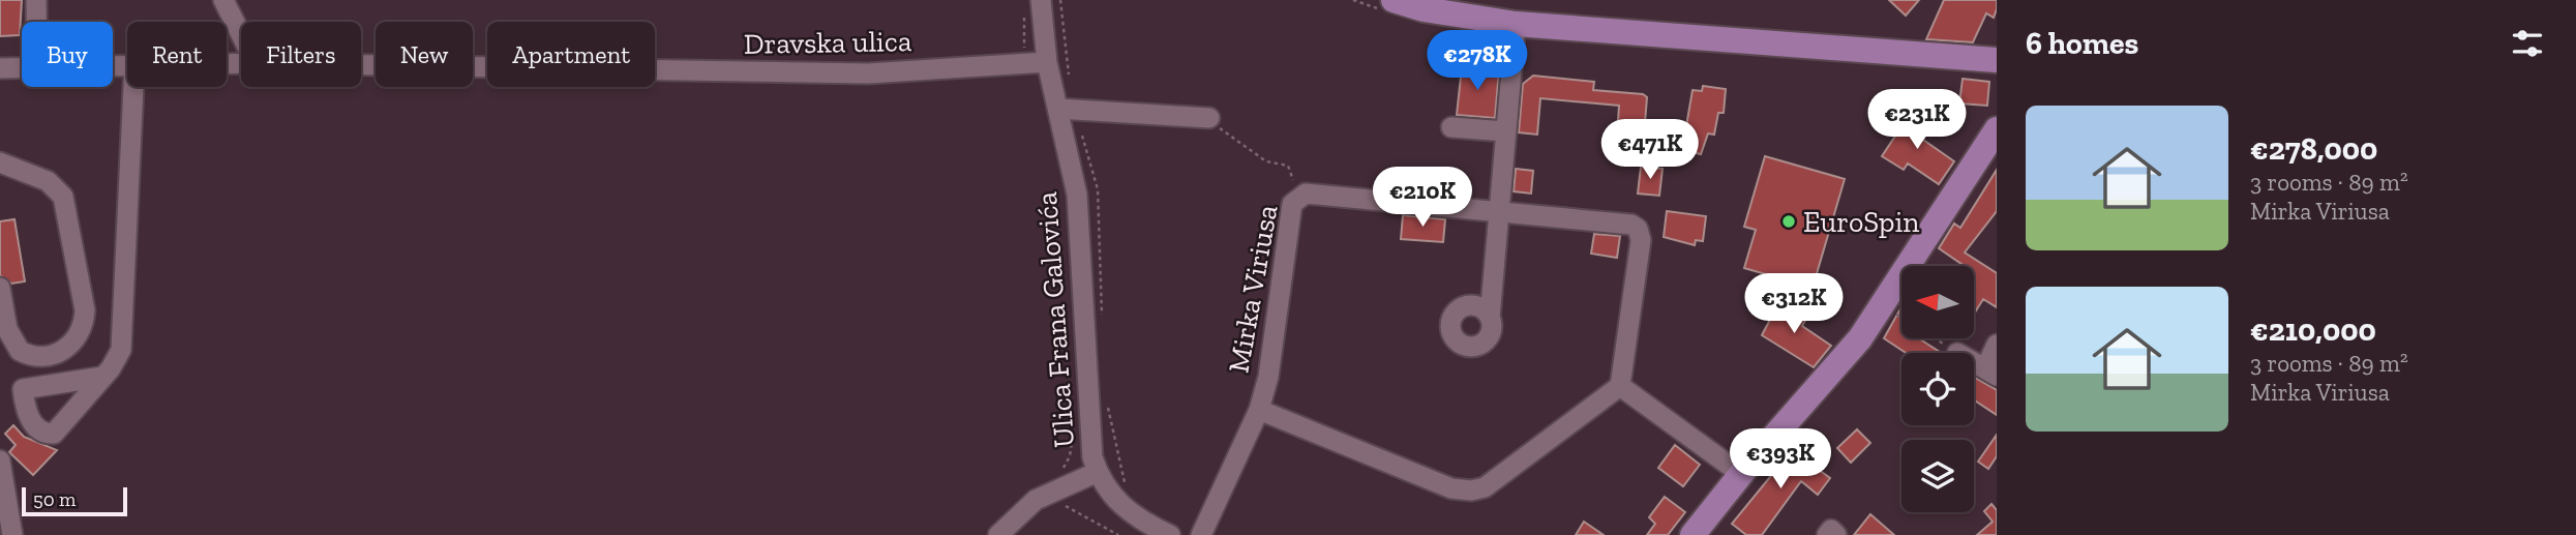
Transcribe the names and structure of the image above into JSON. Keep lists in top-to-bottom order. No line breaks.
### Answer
{"streets":{"street":["Dravska ulica","Mirka Viriusa","Ulica Frana Galovića"]},"crossings":[["Dravska ulica","Ulica Frana Galovića"]],"places":["EuroSpin"],"scale_bar":"50 m","north":"left","page":{"heading":"6 homes","chip":["Buy","Rent","Filters","New","Apartment"],"price":["€278K","€231K","€471K","€210K","€312K","€393K"],"list":[{"name":"€278,000","note":"3 rooms · 89 m² · Mirka Viriusa"},{"name":"€210,000","note":"3 rooms · 89 m² · Mirka Viriusa"}],"scale":"50 m"}}
